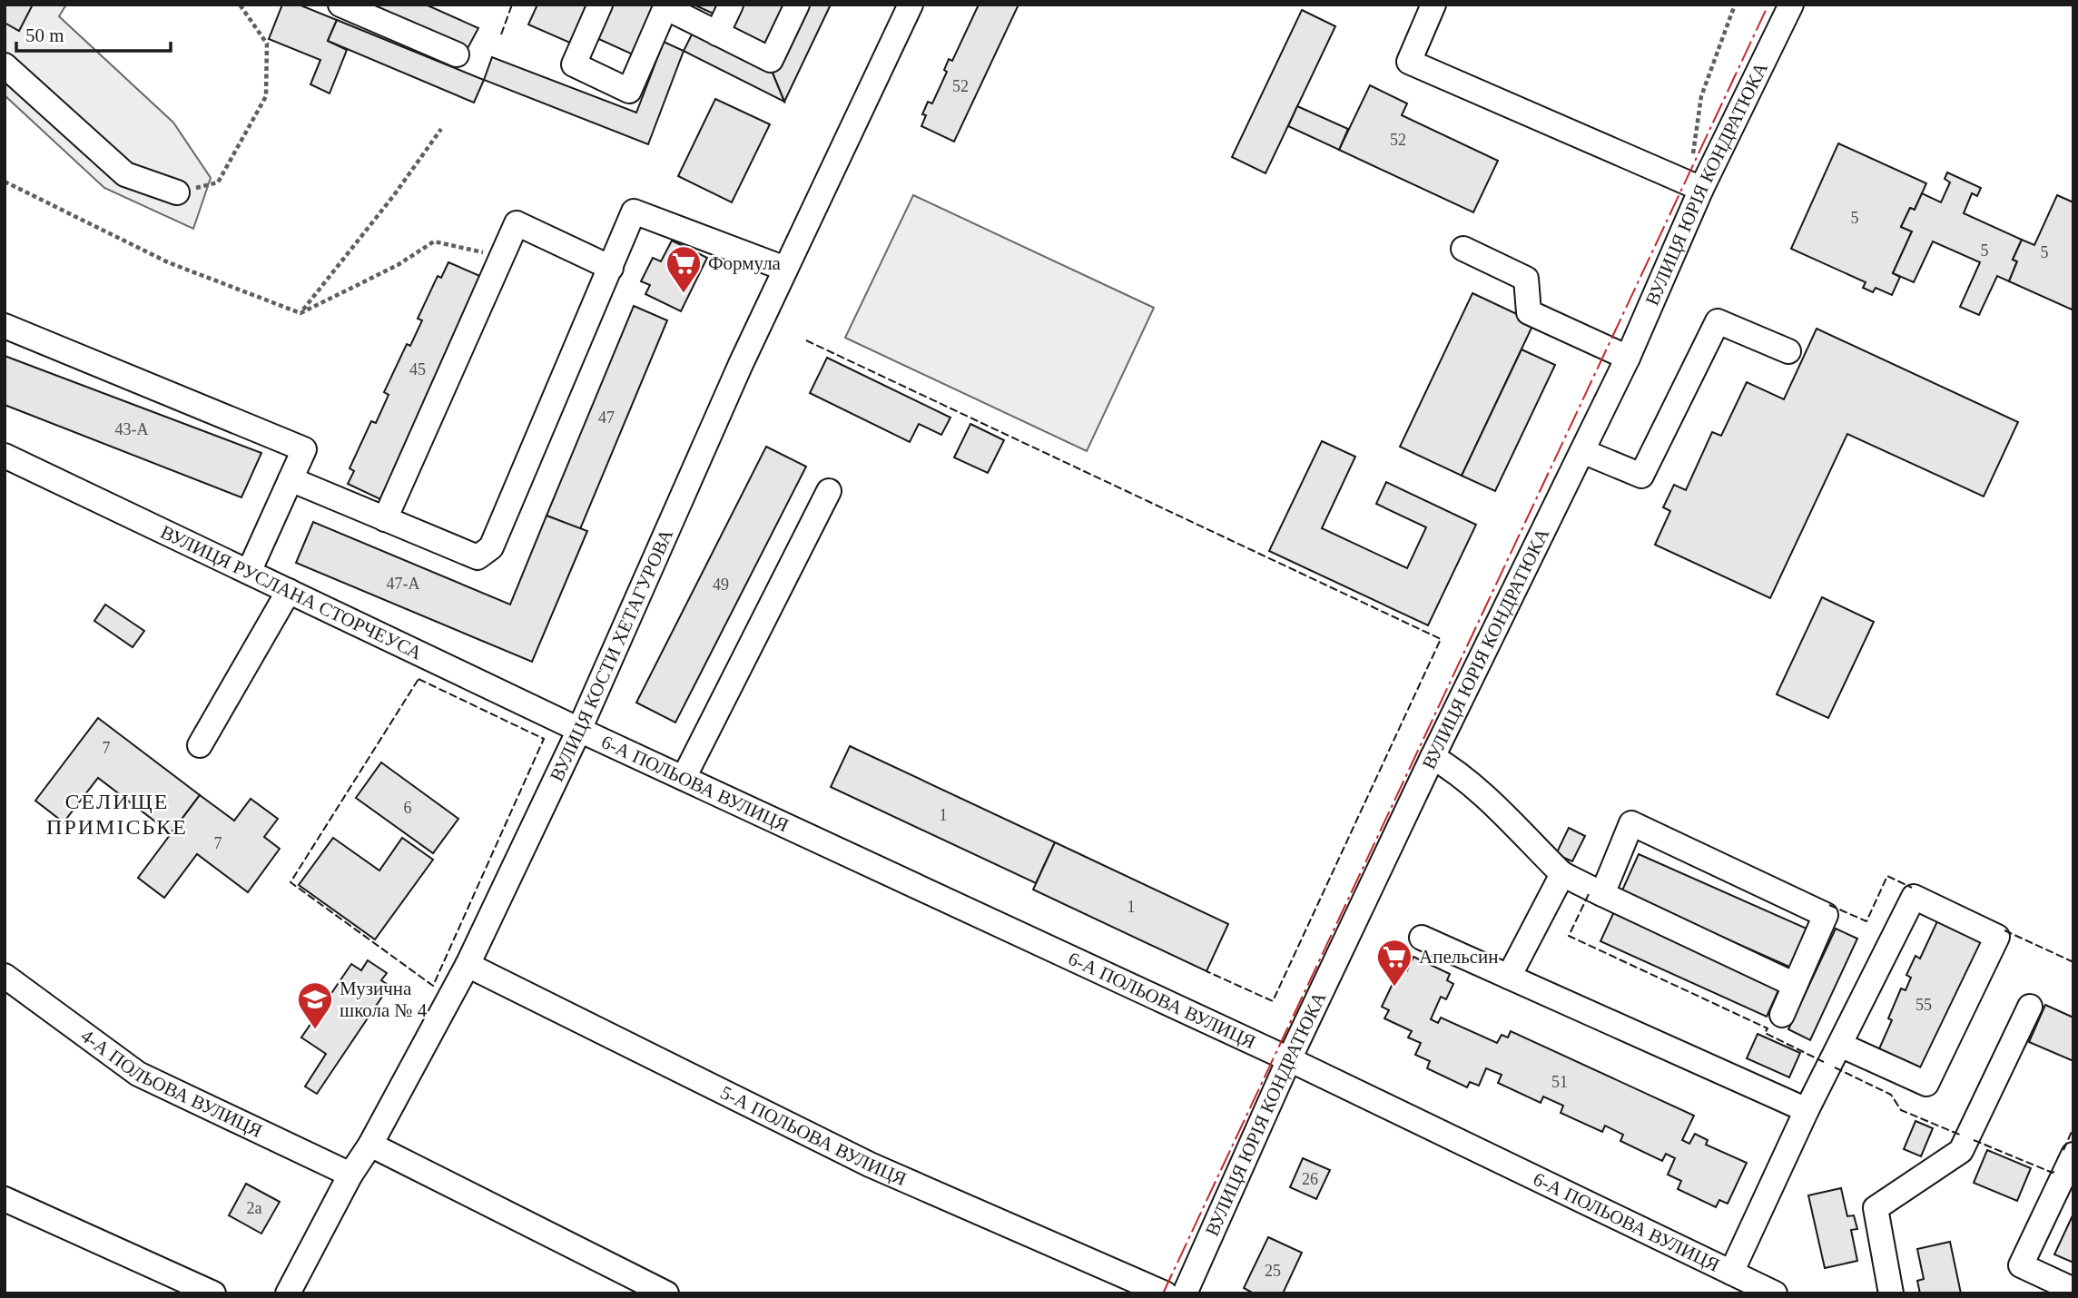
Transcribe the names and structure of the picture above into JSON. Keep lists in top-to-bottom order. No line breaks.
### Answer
{"streets":{"street":["ВУЛИЦЯ ЮРІЯ КОНДРАТЮКА","ВУЛИЦЯ РУСЛАНА СТОРЧЕУСА","ВУЛИЦЯ КОСТИ ХЕТАГУРОВА","6-А ПОЛЬОВА ВУЛИЦЯ","4-А ПОЛЬОВА ВУЛИЦЯ","5-А ПОЛЬОВА ВУЛИЦЯ"]},"crossings":[["ВУЛИЦЯ ЮРІЯ КОНДРАТЮКА","6-А ПОЛЬОВА ВУЛИЦЯ"],["ВУЛИЦЯ РУСЛАНА СТОРЧЕУСА","ВУЛИЦЯ КОСТИ ХЕТАГУРОВА"],["ВУЛИЦЯ РУСЛАНА СТОРЧЕУСА","6-А ПОЛЬОВА ВУЛИЦЯ"],["ВУЛИЦЯ КОСТИ ХЕТАГУРОВА","6-А ПОЛЬОВА ВУЛИЦЯ"],["ВУЛИЦЯ КОСТИ ХЕТАГУРОВА","4-А ПОЛЬОВА ВУЛИЦЯ"],["ВУЛИЦЯ КОСТИ ХЕТАГУРОВА","5-А ПОЛЬОВА ВУЛИЦЯ"]],"districts":["СЕЛИЩЕ ПРИМІСЬКЕ"],"places":{"supermarket":["Формула","Апельсин"],"school or university":["Музична школа № 4"]},"house_numbers":["52","52","5","5","5","45","47","43-А","47-А","49","7","6","1","7","1","55","51","26","2а","25"],"scale_bar":"50 m"}
